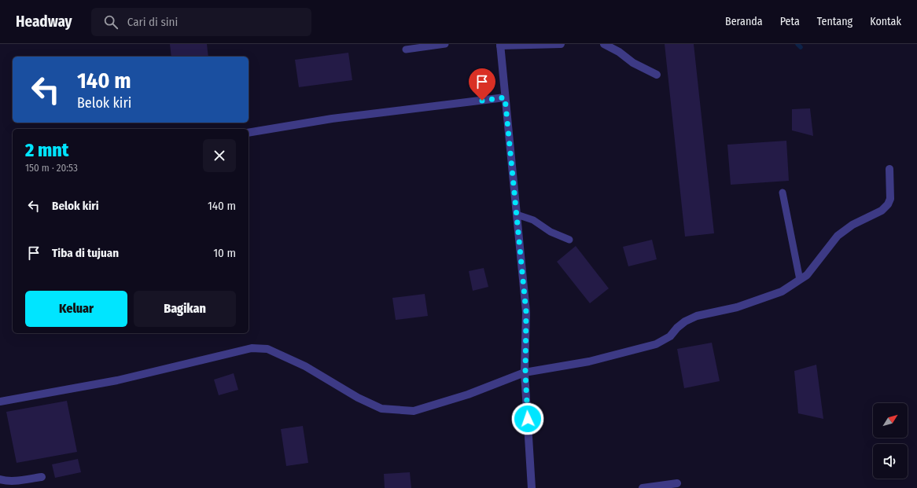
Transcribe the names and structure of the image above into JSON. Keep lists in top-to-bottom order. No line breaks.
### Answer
{"north":"top right","page":{"header":"Headway","search":"Cari di sini","nav":["Beranda","Peta","Tentang","Kontak"],"turn":["140 m","Belok kiri"],"heading":["2 mnt","150 m · 20:53"],"list":[{"name":"Belok kiri","value":"140 m"},{"name":"Tiba di tujuan","value":"10 m"}],"buttons":["Keluar","Bagikan"]}}
